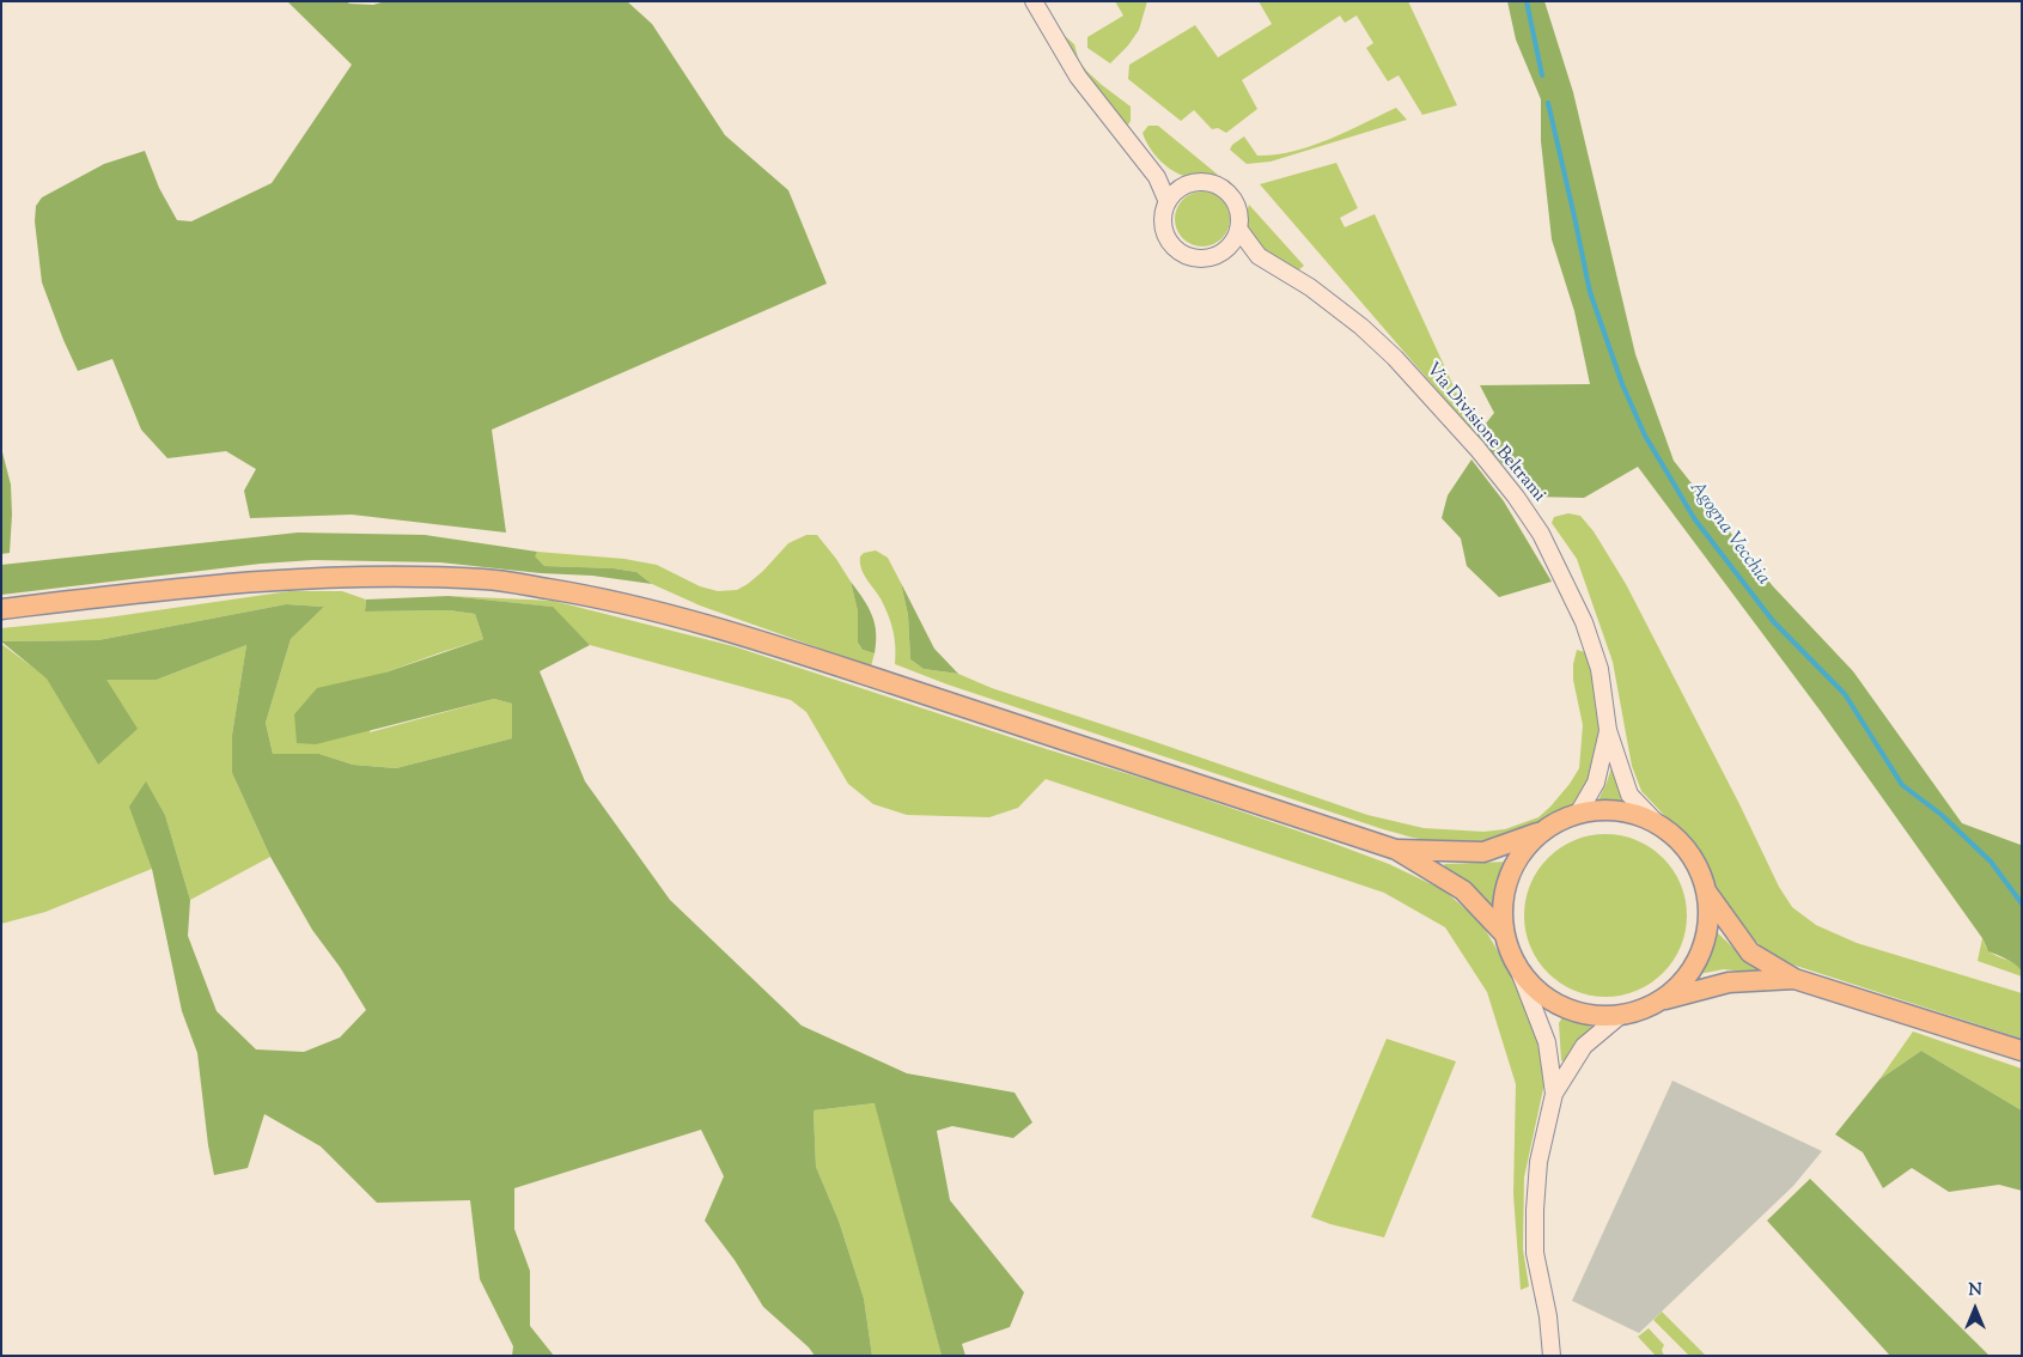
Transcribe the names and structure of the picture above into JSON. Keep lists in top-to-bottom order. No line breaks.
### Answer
{"streets":{"street":["Via Divisione Beltrami"]},"water":["Agogna Vecchia"],"north":"top"}
